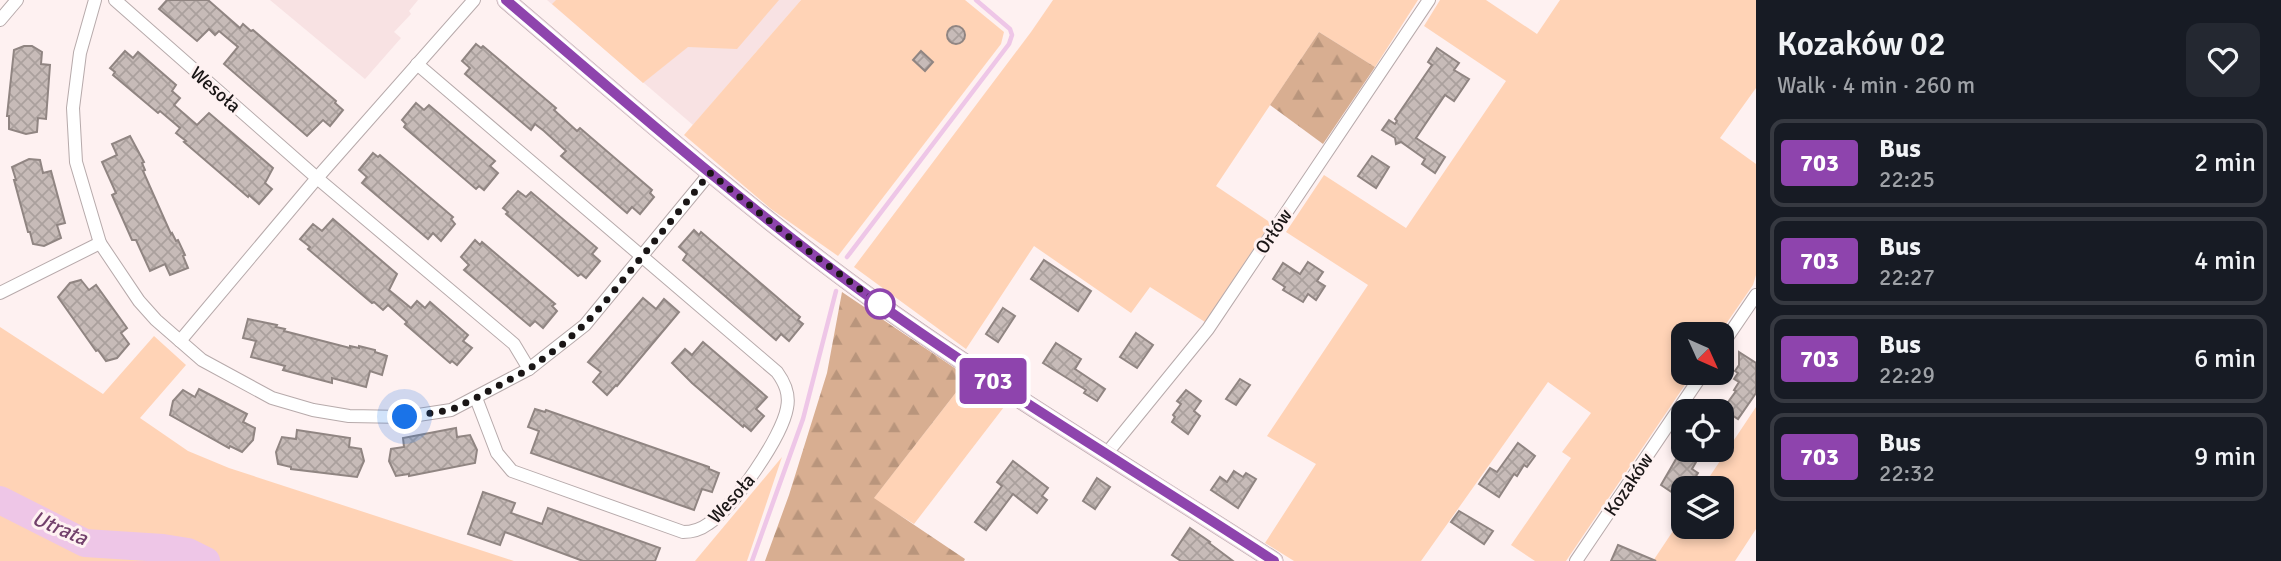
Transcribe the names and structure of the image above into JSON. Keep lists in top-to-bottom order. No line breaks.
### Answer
{"streets":{"street":["Wesoła","Orłów","Kozaków"]},"water":["Utrata"],"lines":["bus line 703"],"north":"bottom right","page":{"on_map":"703","heading":["Kozaków 02","Walk · 4 min · 260 m"],"list":[{"mark":"703","name":"Bus","note":"22:25","value":"2 min"},{"mark":"703","name":"Bus","note":"22:27","value":"4 min"},{"mark":"703","name":"Bus","note":"22:29","value":"6 min"},{"mark":"703","name":"Bus","note":"22:32","value":"9 min"}]}}
